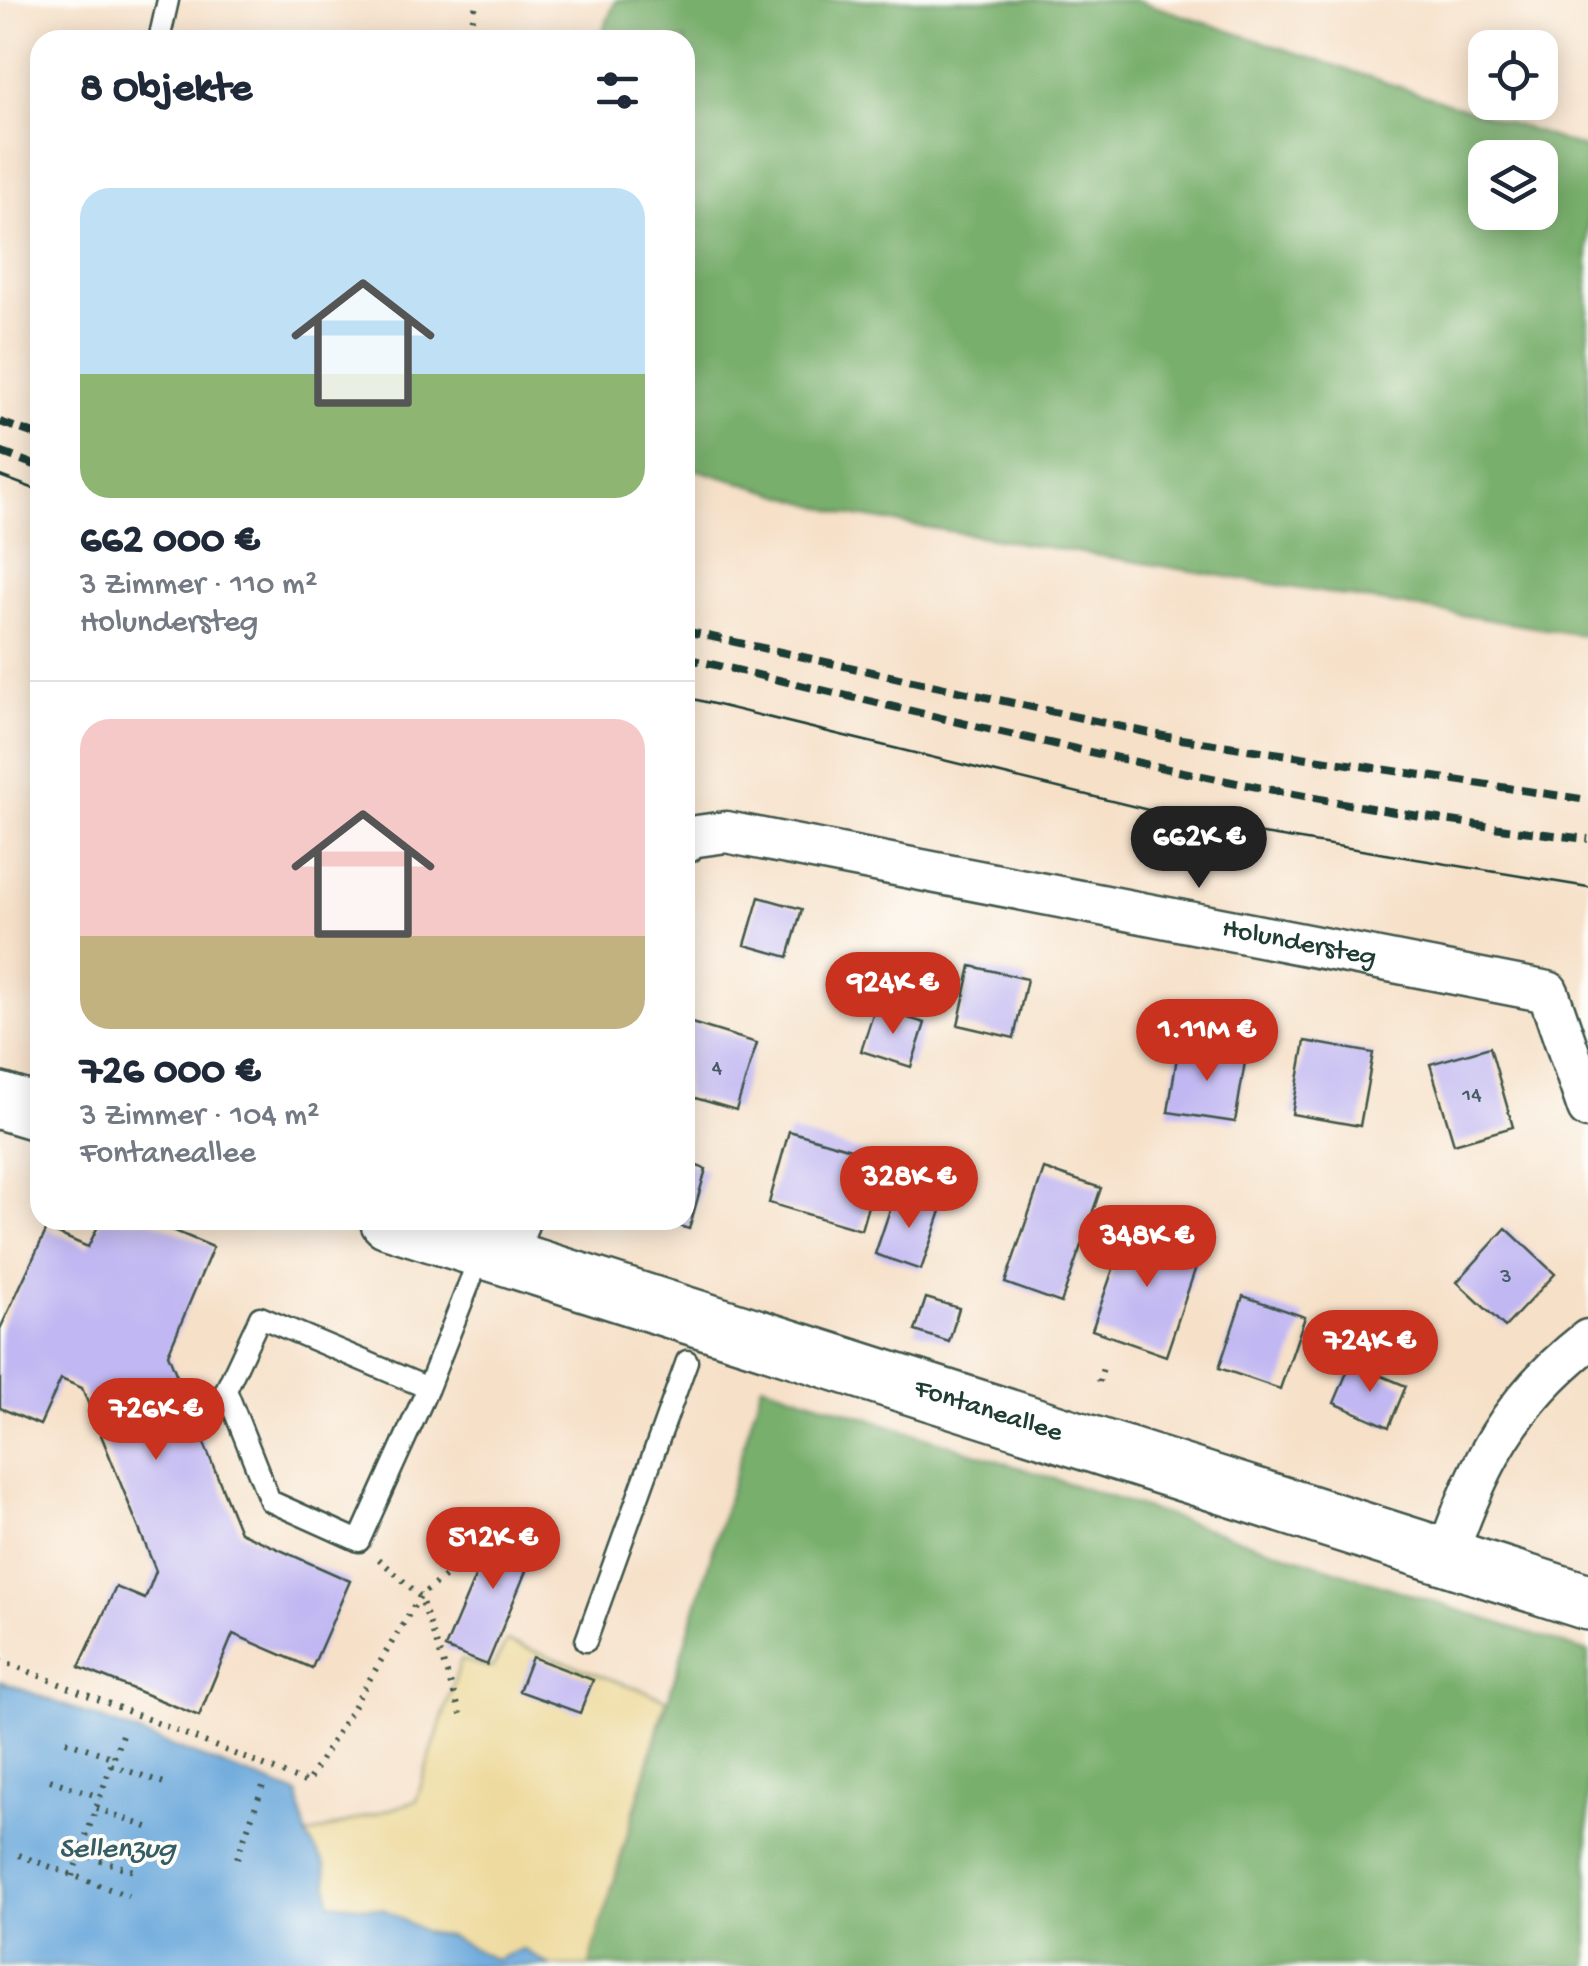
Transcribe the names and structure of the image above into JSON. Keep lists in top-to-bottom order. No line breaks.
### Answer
{"streets":{"main road":["Fontaneallee"],"street":["Holundersteg"]},"water":["Sellenzug"],"house_numbers":["4","14","3"],"page":{"heading":"8 Objekte","list":[{"name":"662 000 €","note":"3 Zimmer · 110 m² · Holundersteg"},{"name":"726 000 €","note":"3 Zimmer · 104 m² · Fontaneallee"}],"price":["662K €","924K €","1.11M €","328K €","348K €","724K €","726K €","512K €"]}}
